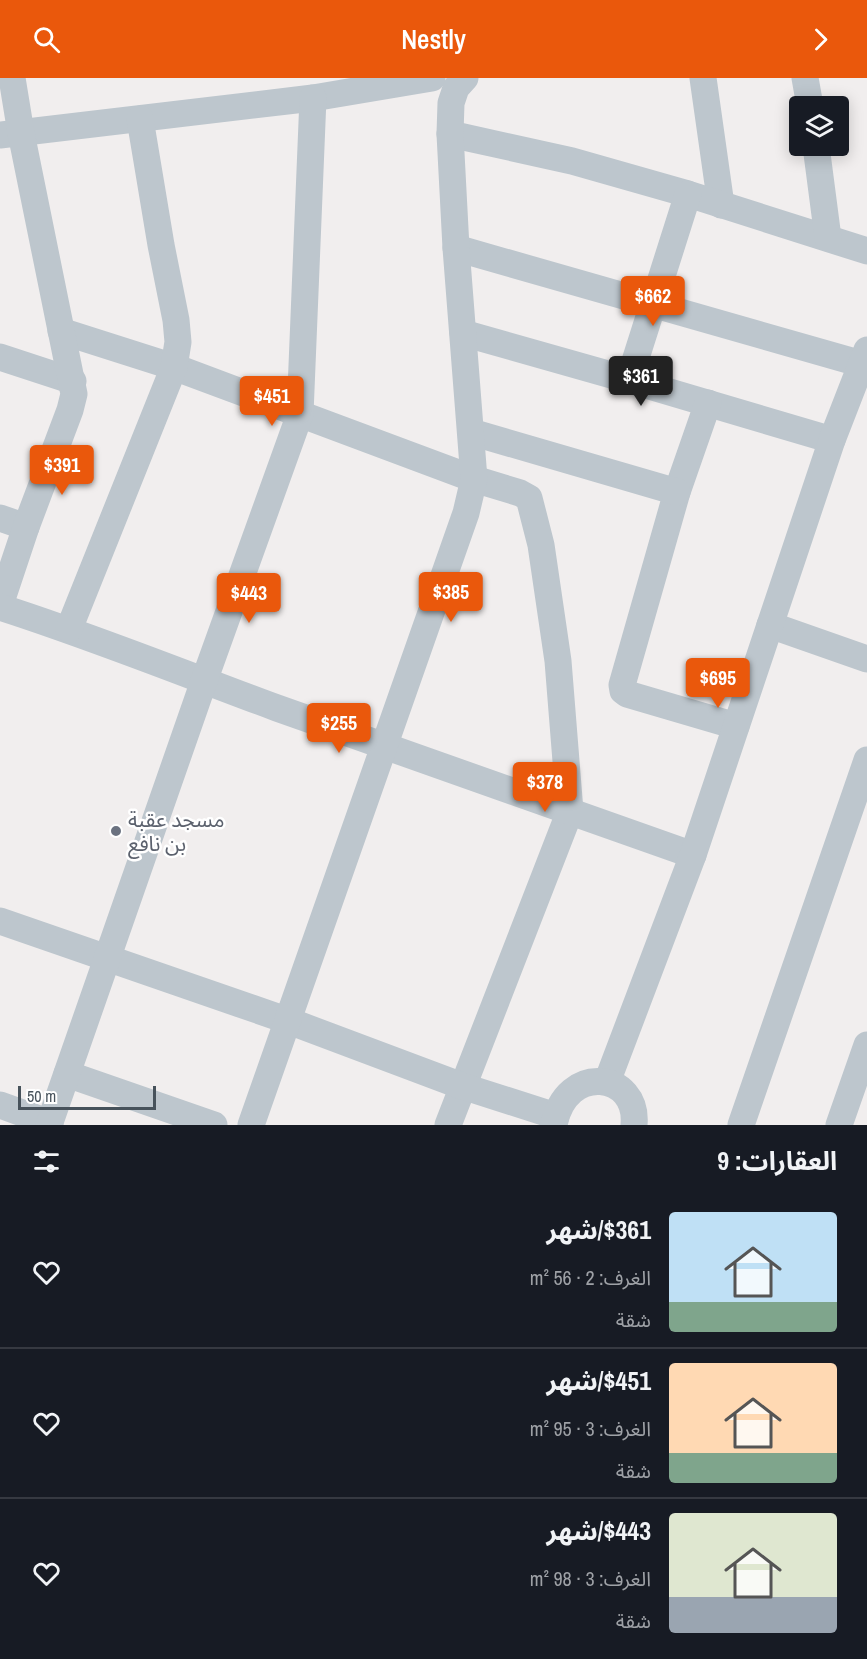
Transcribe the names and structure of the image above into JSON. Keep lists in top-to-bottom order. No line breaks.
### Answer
{"places":["مسجد عقبة بن نافع"],"scale_bar":"50 m","page":{"header":"Nestly","price":["$662","$361","$451","$391","$385","$443","$695","$255","$378"],"scale":"50 m","heading":"العقارات: 9","list":[{"name":"$361/شهر","note":"الغرف: 2 · 56 m² · شقة"},{"name":"$451/شهر","note":"الغرف: 3 · 95 m² · شقة"},{"name":"$443/شهر","note":"الغرف: 3 · 98 m² · شقة"}]}}
